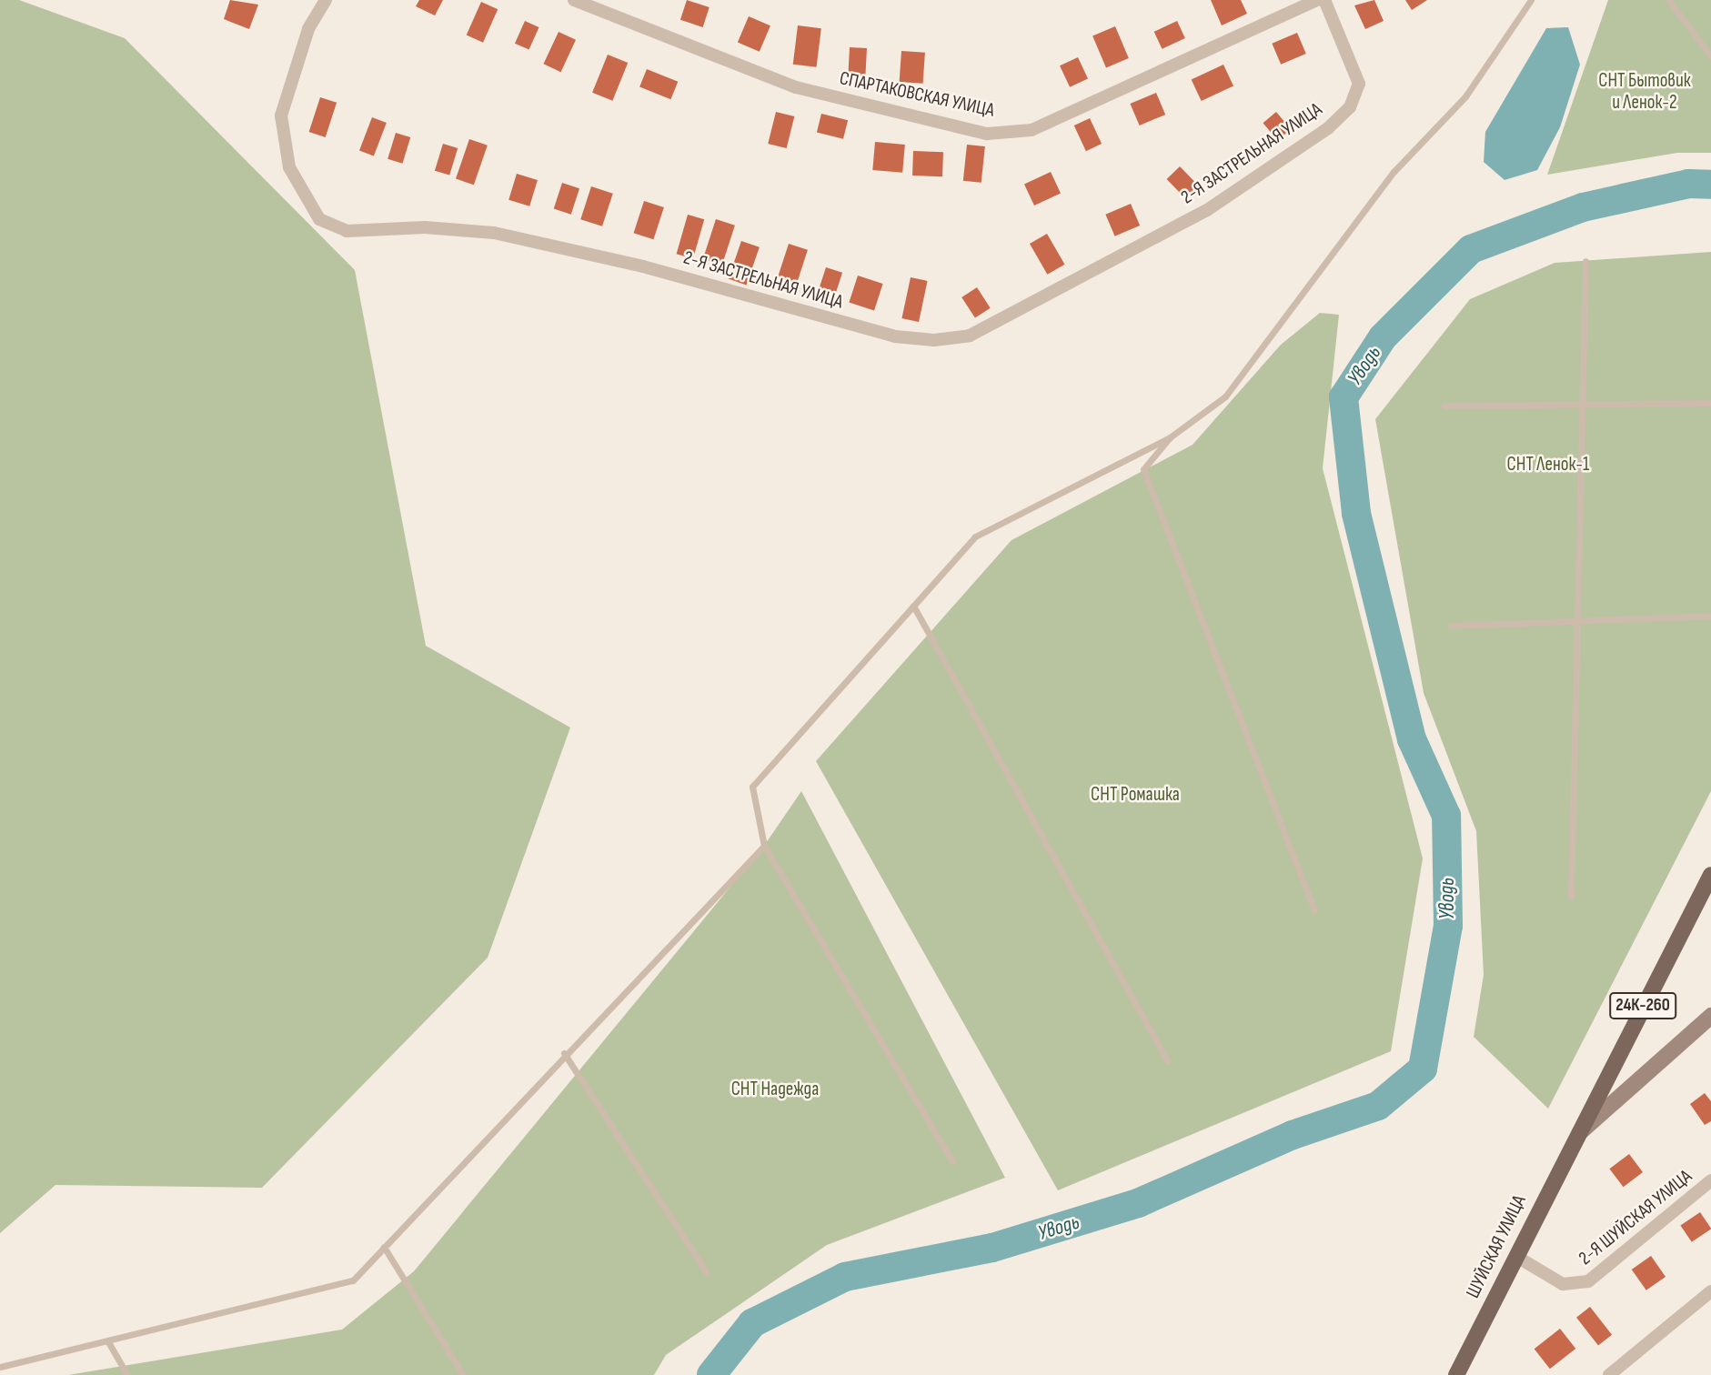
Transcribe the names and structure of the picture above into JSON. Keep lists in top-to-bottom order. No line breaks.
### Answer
{"streets":{"main road":["24К-260","ШУЙСКАЯ УЛИЦА"],"street":["СПАРТАКОВСКАЯ УЛИЦА","2-Я ЗАСТРЕЛЬНАЯ УЛИЦА","2-Я ШУЙСКАЯ УЛИЦА"]},"crossings":[["24К-260","ШУЙСКАЯ УЛИЦА"],["2-Я ШУЙСКАЯ УЛИЦА","ШУЙСКАЯ УЛИЦА"]],"water":["Уводь"],"parks":["СНТ Бытовик и Ленок-2","СНТ Ленок-1","СНТ Ромашка","СНТ Надежда"]}
